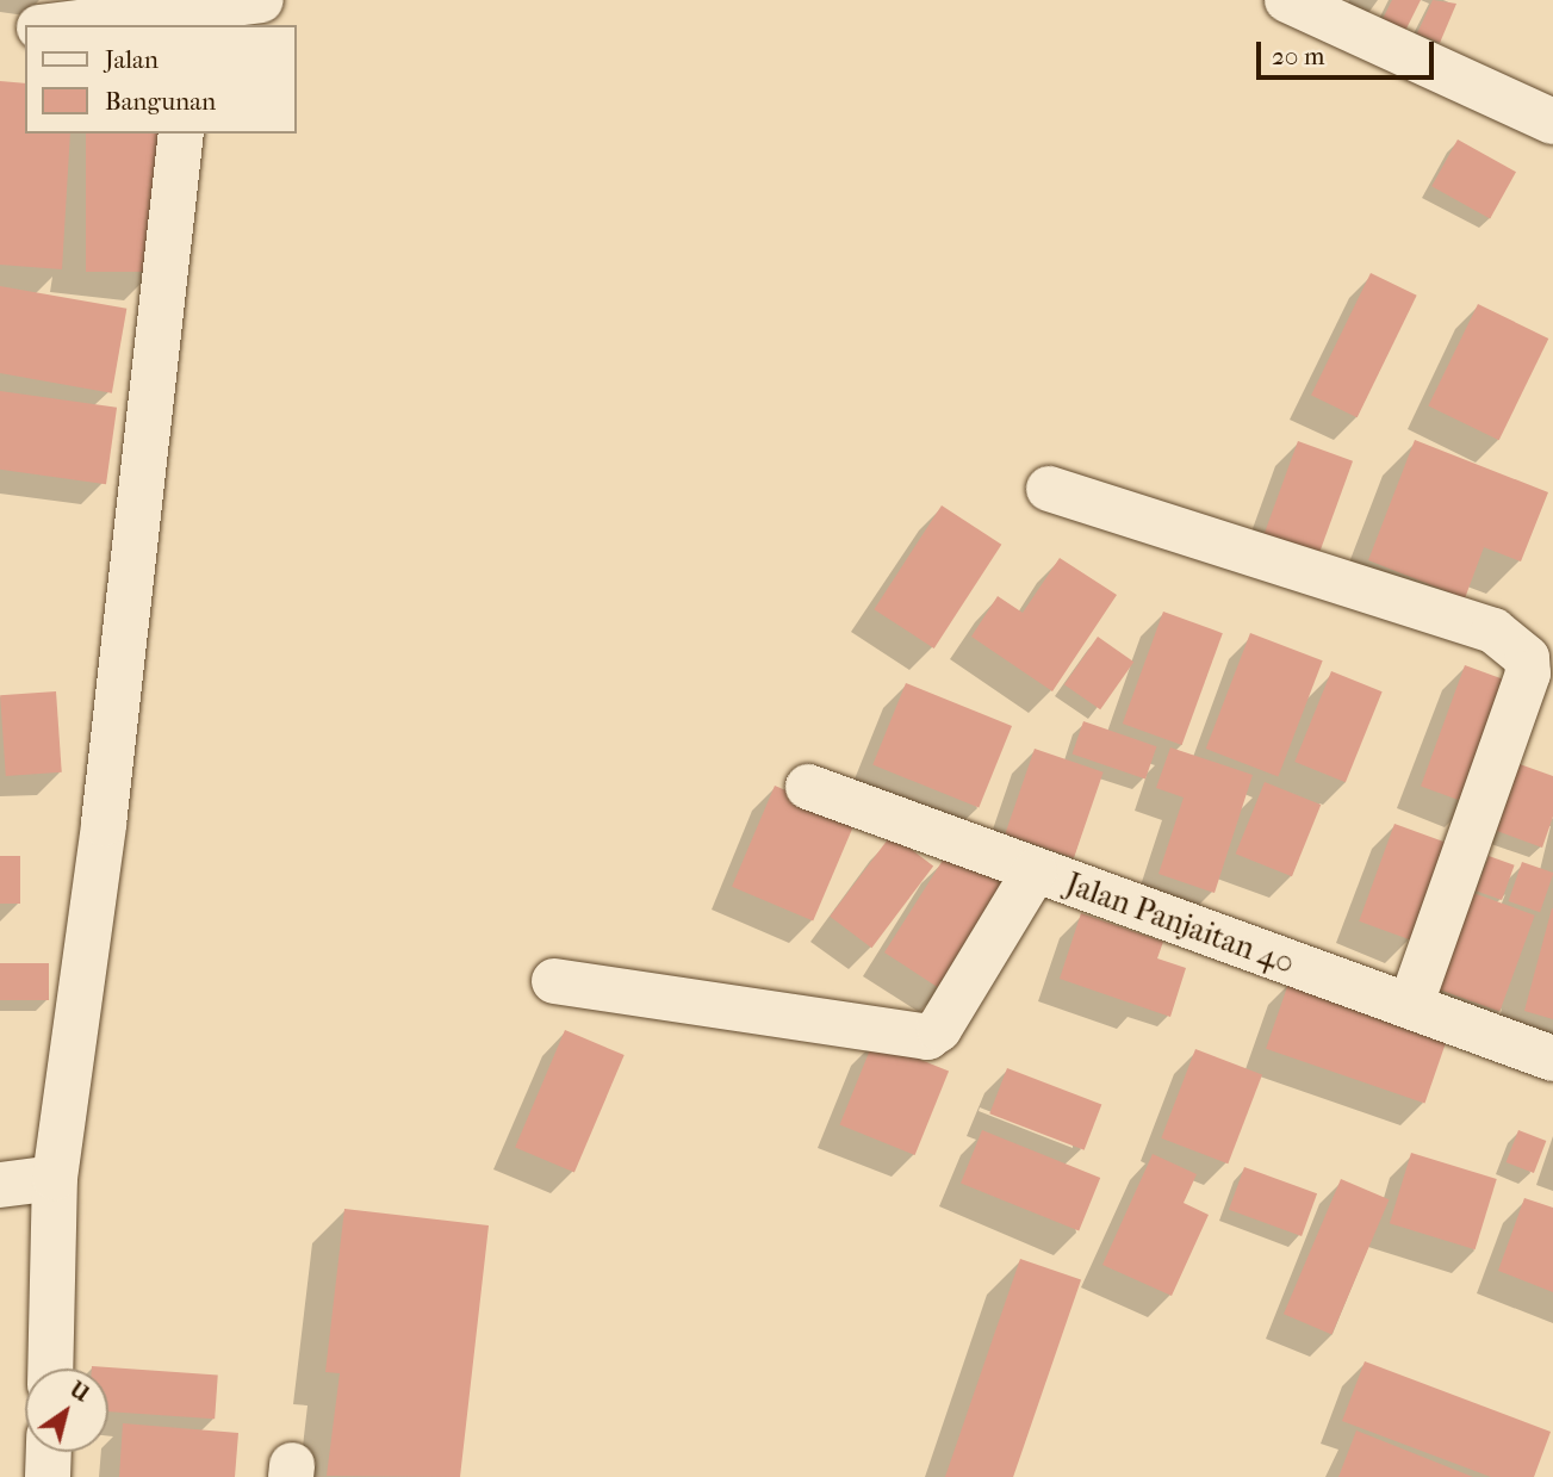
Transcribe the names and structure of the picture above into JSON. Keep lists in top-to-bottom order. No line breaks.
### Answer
{"streets":{"street":["Jalan Panjaitan 40"]},"legend":["Jalan","Bangunan"],"scale_bar":"20 m","north":"top right"}
